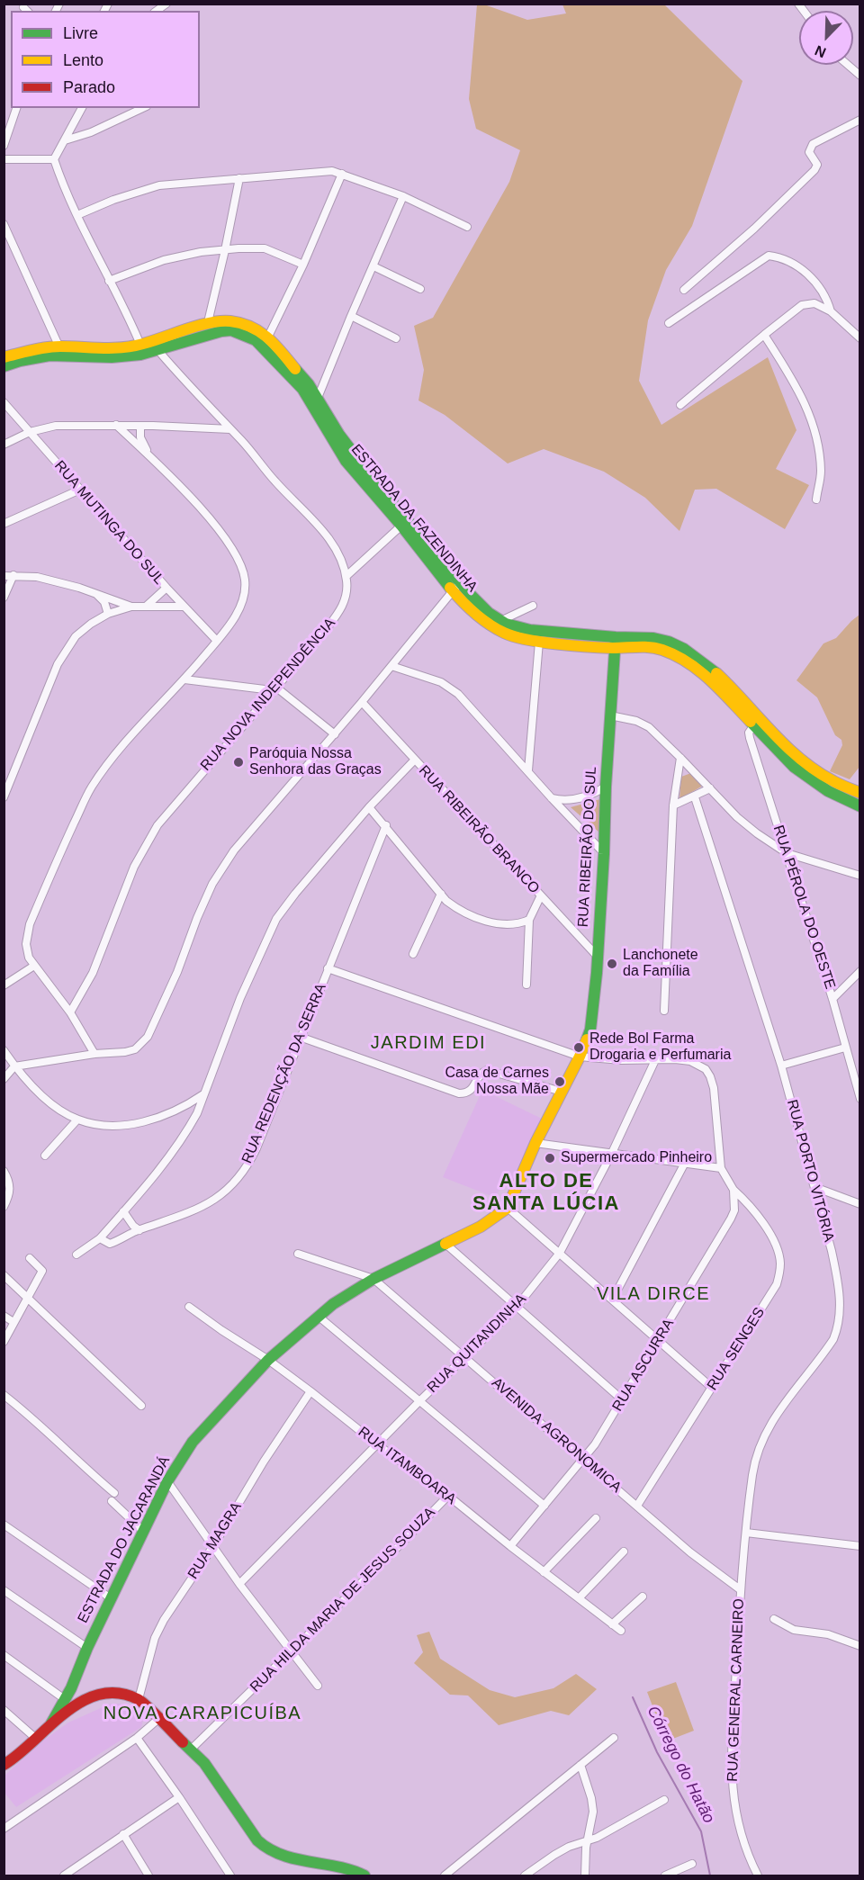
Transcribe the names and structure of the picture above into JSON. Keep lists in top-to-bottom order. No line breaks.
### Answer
{"streets":{"main road":["ESTRADA DA FAZENDINHA","RUA RIBEIRÃO DO SUL","ESTRADA DO JACARANDÁ"],"street":["RUA MUTINGA DO SUL","RUA NOVA INDEPENDÊNCIA","RUA RIBEIRÃO BRANCO","RUA PÉROLA DO OESTE","RUA REDENÇÃO DA SERRA","RUA PORTO VITÓRIA","RUA QUITANDINHA","RUA SENGES","RUA ASCURRA","AVENIDA AGRONOMICA","RUA ITAMBOARA","RUA MAGRA","RUA HILDA MARIA DE JESUS SOUZA","RUA GENERAL CARNEIRO"]},"crossings":[["ESTRADA DA FAZENDINHA","RUA NOVA INDEPENDÊNCIA"],["ESTRADA DA FAZENDINHA","RUA RIBEIRÃO DO SUL"],["ESTRADA DA FAZENDINHA","RUA PÉROLA DO OESTE"],["RUA RIBEIRÃO BRANCO","RUA RIBEIRÃO DO SUL"],["RUA PORTO VITÓRIA","RUA GENERAL CARNEIRO"],["RUA QUITANDINHA","AVENIDA AGRONOMICA"],["RUA QUITANDINHA","RUA ITAMBOARA"],["RUA SENGES","RUA ASCURRA"],["RUA SENGES","AVENIDA AGRONOMICA"],["RUA ASCURRA","AVENIDA AGRONOMICA"],["RUA ASCURRA","RUA ITAMBOARA"],["AVENIDA AGRONOMICA","ESTRADA DO JACARANDÁ"],["AVENIDA AGRONOMICA","RUA GENERAL CARNEIRO"],["RUA ITAMBOARA","ESTRADA DO JACARANDÁ"],["RUA ITAMBOARA","RUA MAGRA"],["RUA ITAMBOARA","RUA HILDA MARIA DE JESUS SOUZA"],["ESTRADA DO JACARANDÁ","RUA MAGRA"]],"districts":["JARDIM EDI","ALTO DE SANTA LÚCIA","VILA DIRCE","NOVA CARAPICUÍBA"],"water":["Córrego do Hatão"],"places":["Paróquia Nossa Senhora das Graças","Lanchonete da Família","Rede Bol Farma Drogaria e Perfumaria","Casa de Carnes Nossa Mãe","Supermercado Pinheiro"],"legend":["Livre","Lento","Parado"],"north":"bottom left"}
